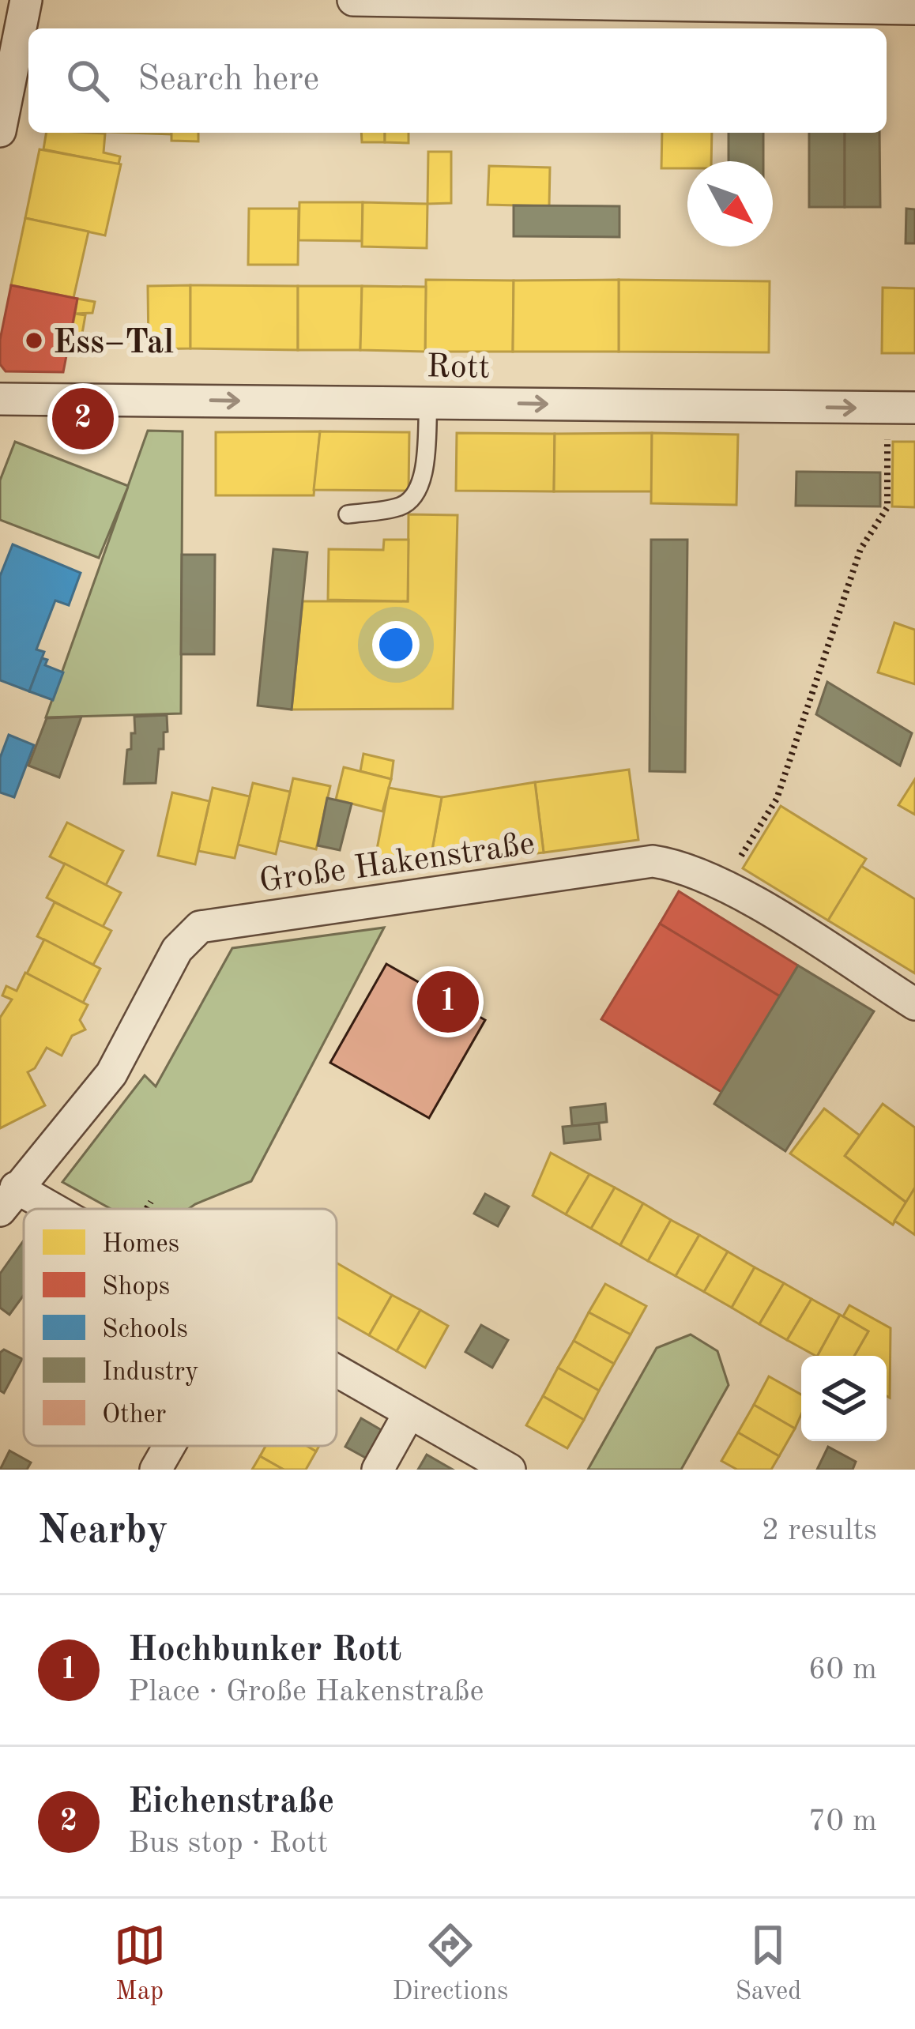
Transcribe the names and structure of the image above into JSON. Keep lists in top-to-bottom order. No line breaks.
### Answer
{"streets":{"street":["Rott","Große Hakenstraße"]},"one_way":["Rott"],"places":["Ess–Tal"],"legend":["Homes","Shops","Schools","Industry","Other"],"north":"bottom right","page":{"search":"Search here","pins":["2","1"],"heading":["Nearby","2 results"],"list":[{"mark":"1","name":"Hochbunker Rott","note":"Place · Große Hakenstraße","value":"60 m"},{"mark":"2","name":"Eichenstraße","note":"Bus stop · Rott","value":"70 m"}],"nav":["Map","Directions","Saved"]}}
